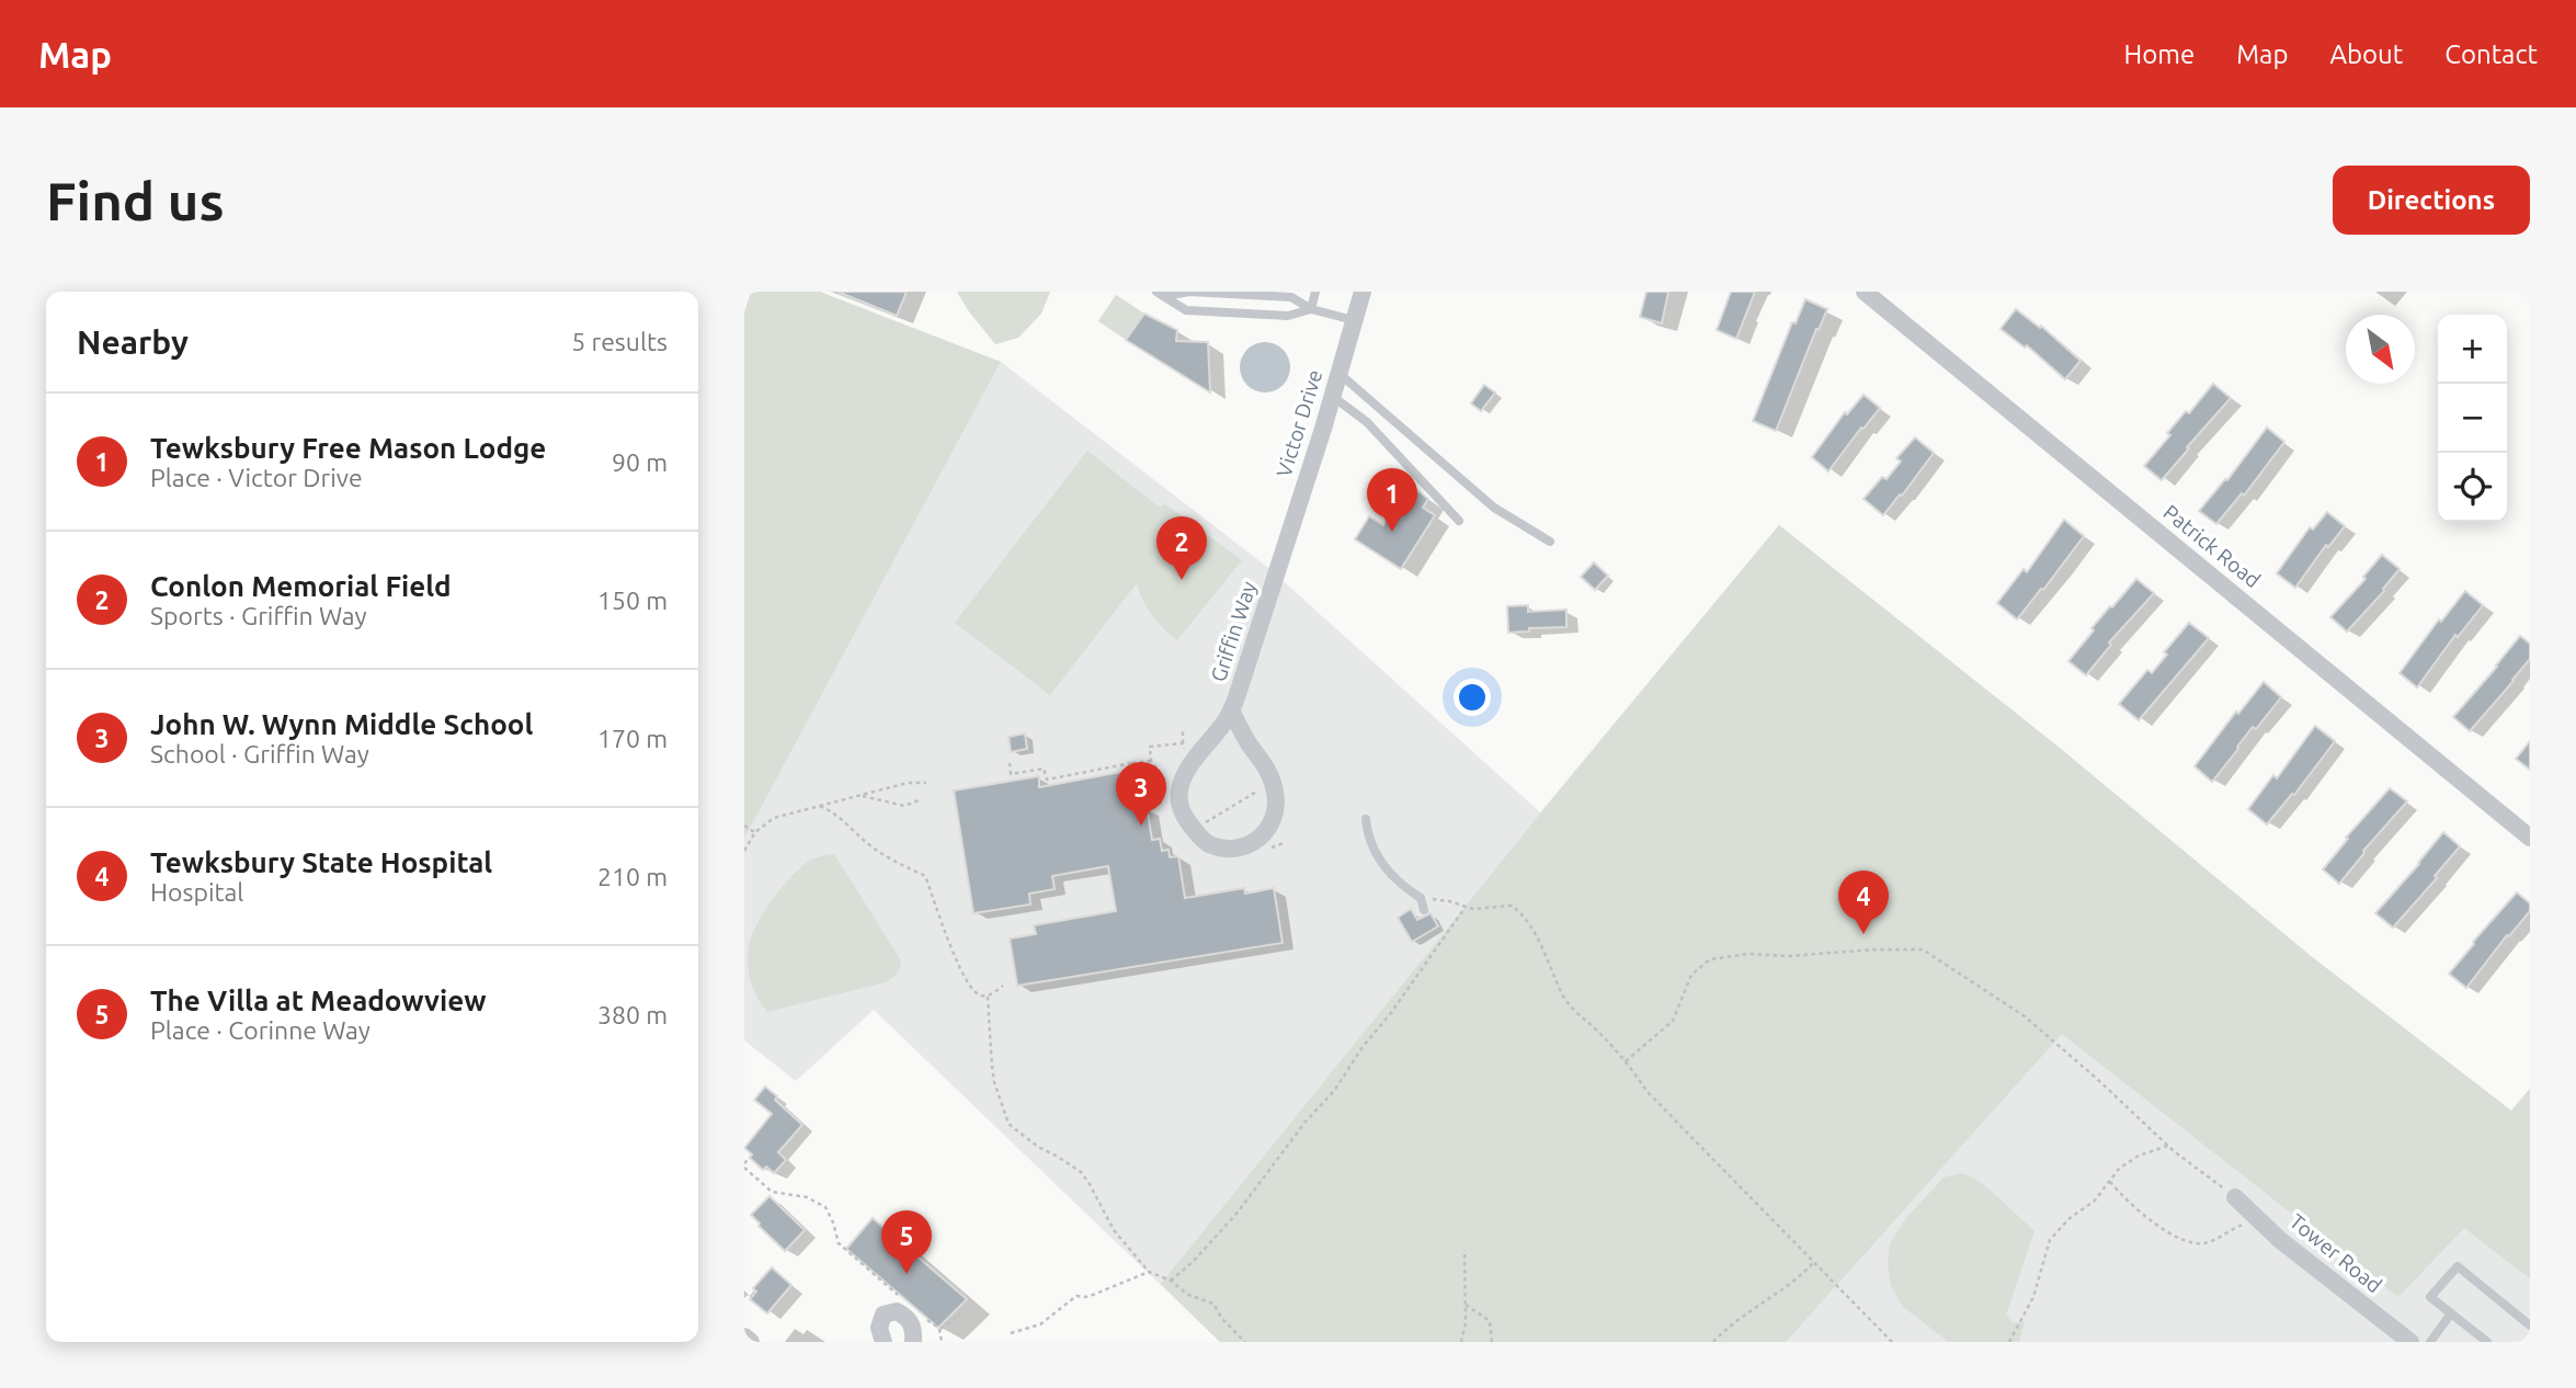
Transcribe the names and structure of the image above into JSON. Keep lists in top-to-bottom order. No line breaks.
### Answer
{"streets":{"street":["Victor Drive","Patrick Road","Griffin Way","Tower Road"]},"crossings":[["Victor Drive","Griffin Way"]],"north":"bottom right","page":{"header":"Map","nav":["Home","Map","About","Contact"],"buttons":"Directions","title":"Find us","heading":["Nearby","5 results"],"map_buttons":["+","−"],"list":[{"mark":"1","name":"Tewksbury Free Mason Lodge","note":"Place · Victor Drive","value":"90 m"},{"mark":"2","name":"Conlon Memorial Field","note":"Sports · Griffin Way","value":"150 m"},{"mark":"3","name":"John W. Wynn Middle School","note":"School · Griffin Way","value":"170 m"},{"mark":"4","name":"Tewksbury State Hospital","note":"Hospital","value":"210 m"},{"mark":"5","name":"The Villa at Meadowview","note":"Place · Corinne Way","value":"380 m"}],"pins":["1","2","3","4","5"]}}
